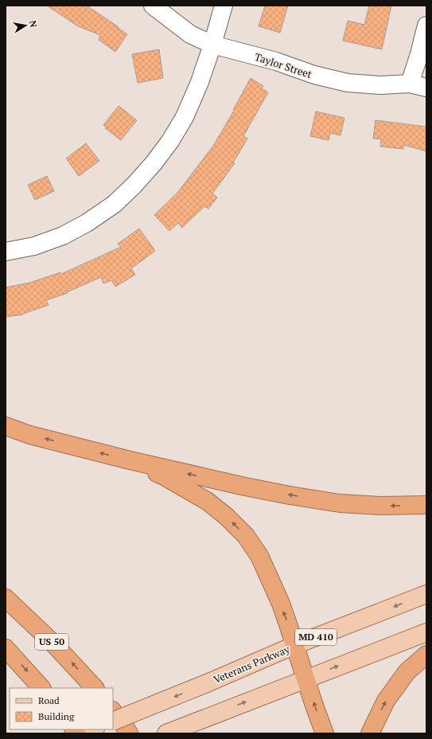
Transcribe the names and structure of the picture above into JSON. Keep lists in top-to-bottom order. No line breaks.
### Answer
{"streets":{"highway":["US 50"],"main road":["MD 410","Veterans Parkway"],"street":["Taylor Street"]},"legend":["Road","Building"],"north":"right"}
